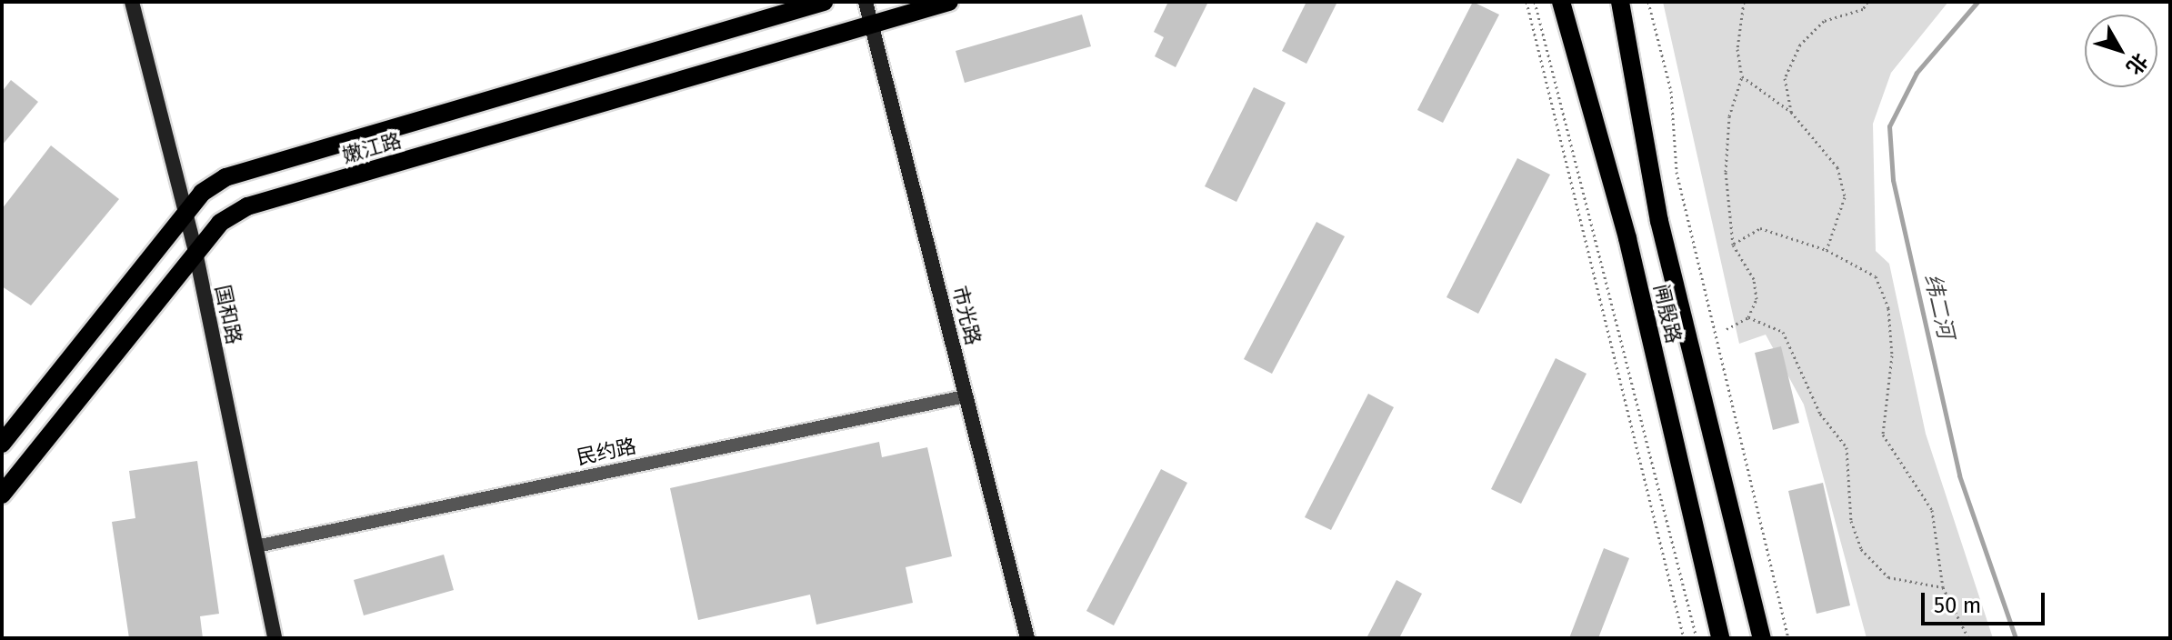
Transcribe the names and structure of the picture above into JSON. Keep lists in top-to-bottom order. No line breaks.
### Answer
{"streets":{"main road":["嫩江路","闸殷路"],"street":["国和路","市光路","民约路"]},"crossings":[["嫩江路","国和路"],["嫩江路","市光路"],["国和路","民约路"],["市光路","民约路"]],"water":["纬二河"],"scale_bar":"50 m","north":"bottom right"}
